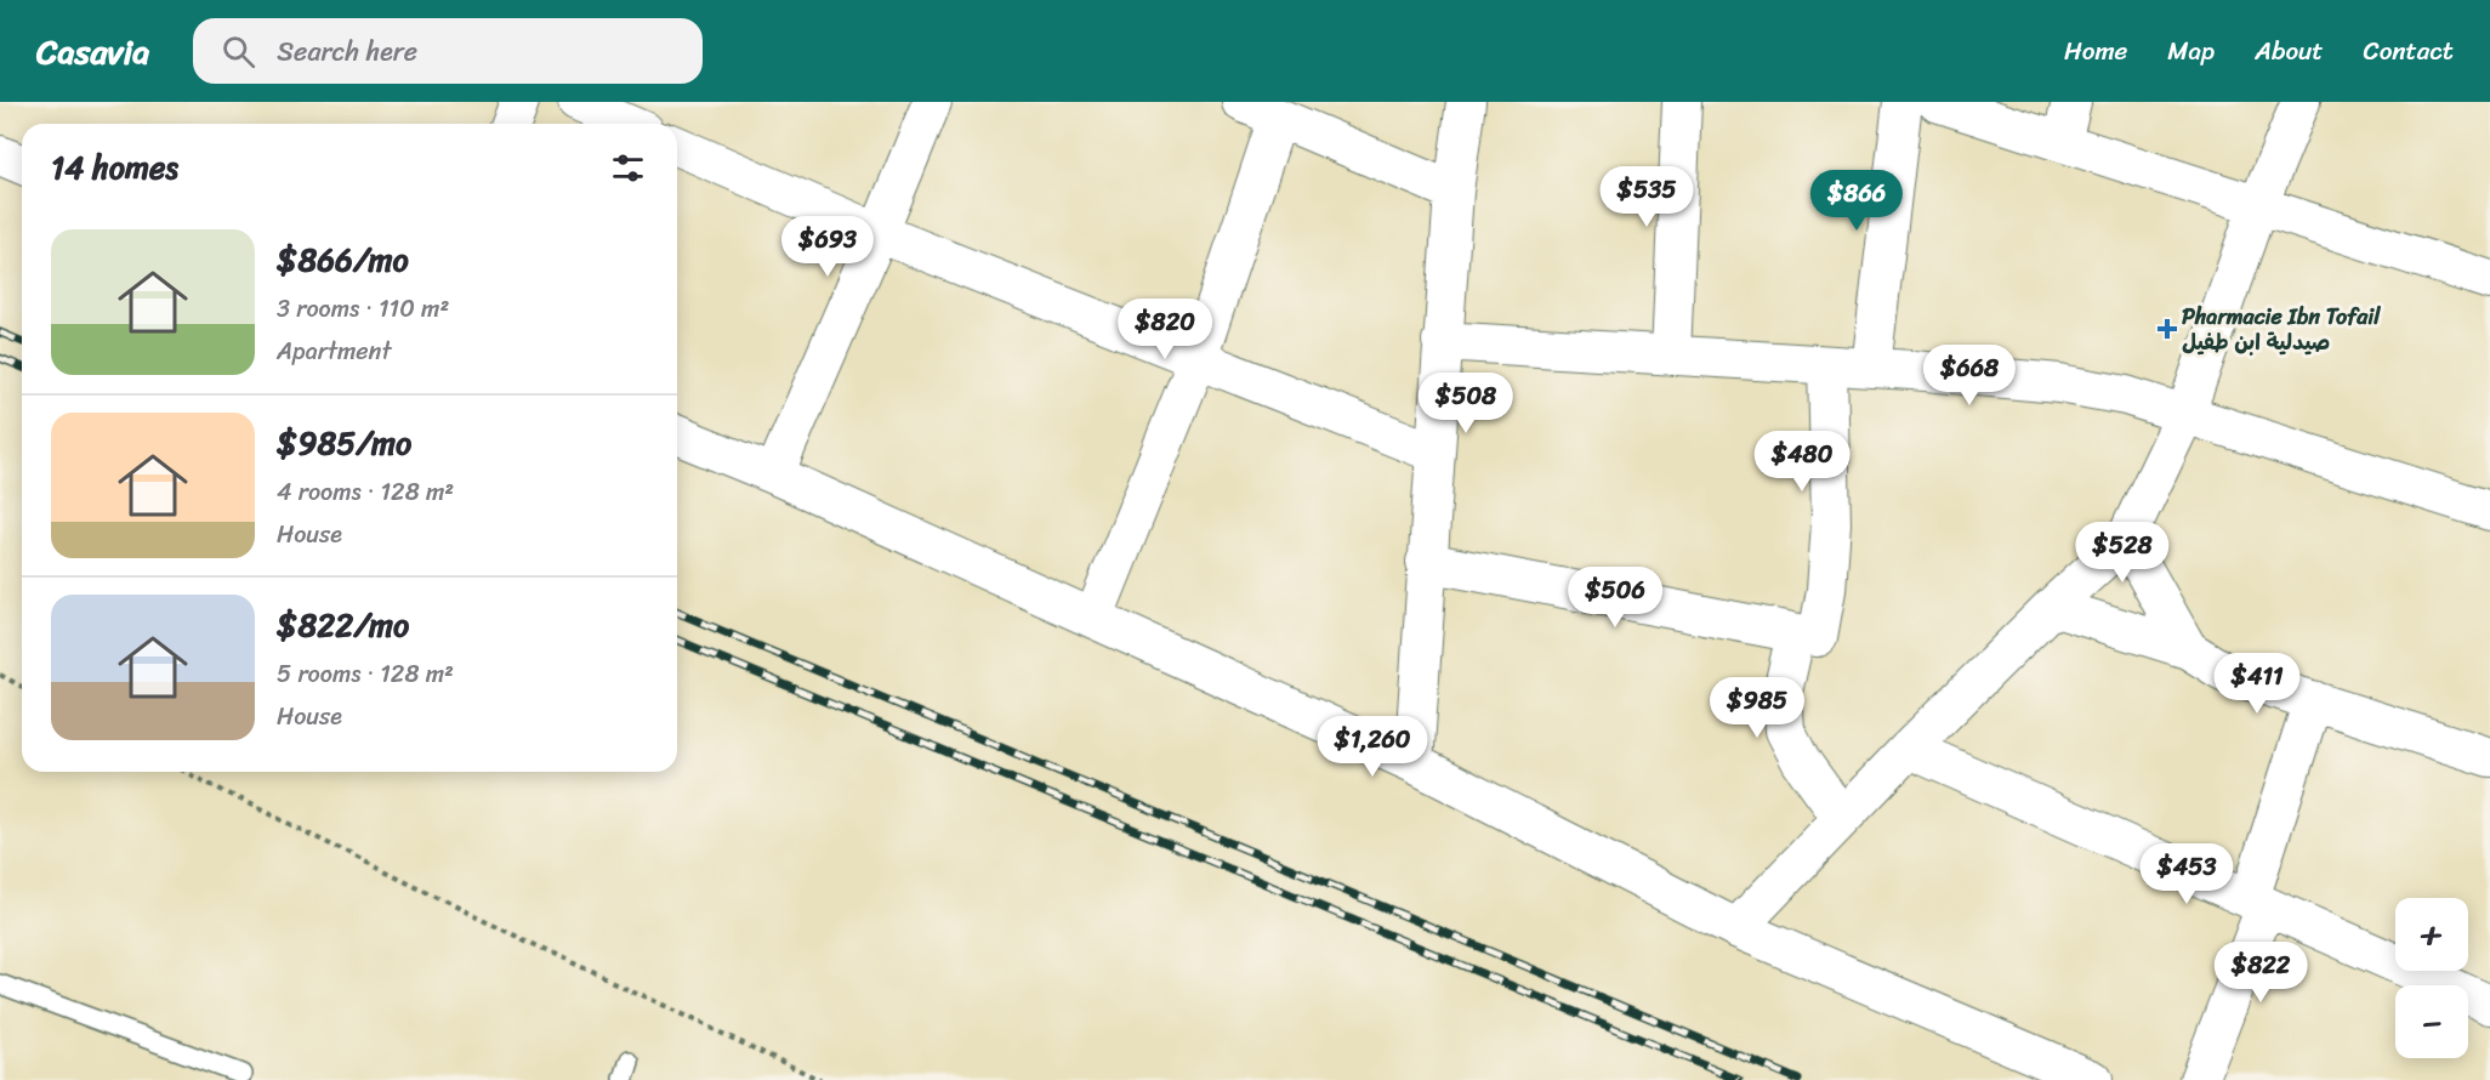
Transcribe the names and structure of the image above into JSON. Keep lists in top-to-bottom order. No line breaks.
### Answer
{"places":{"health":["Pharmacie Ibn Tofail صيدلية ابن طفيل"]},"page":{"header":"Casavia","search":"Search here","nav":["Home","Map","About","Contact"],"heading":"14 homes","price":["$535","$866","$693","$820","$668","$508","$480","$528","$506","$411","$985","$1,260","$453","$822"],"list":[{"name":"$866/mo","note":"3 rooms · 110 m² · Apartment"},{"name":"$985/mo","note":"4 rooms · 128 m² · House"},{"name":"$822/mo","note":"5 rooms · 128 m² · House"}],"map_buttons":["+","−"]}}
